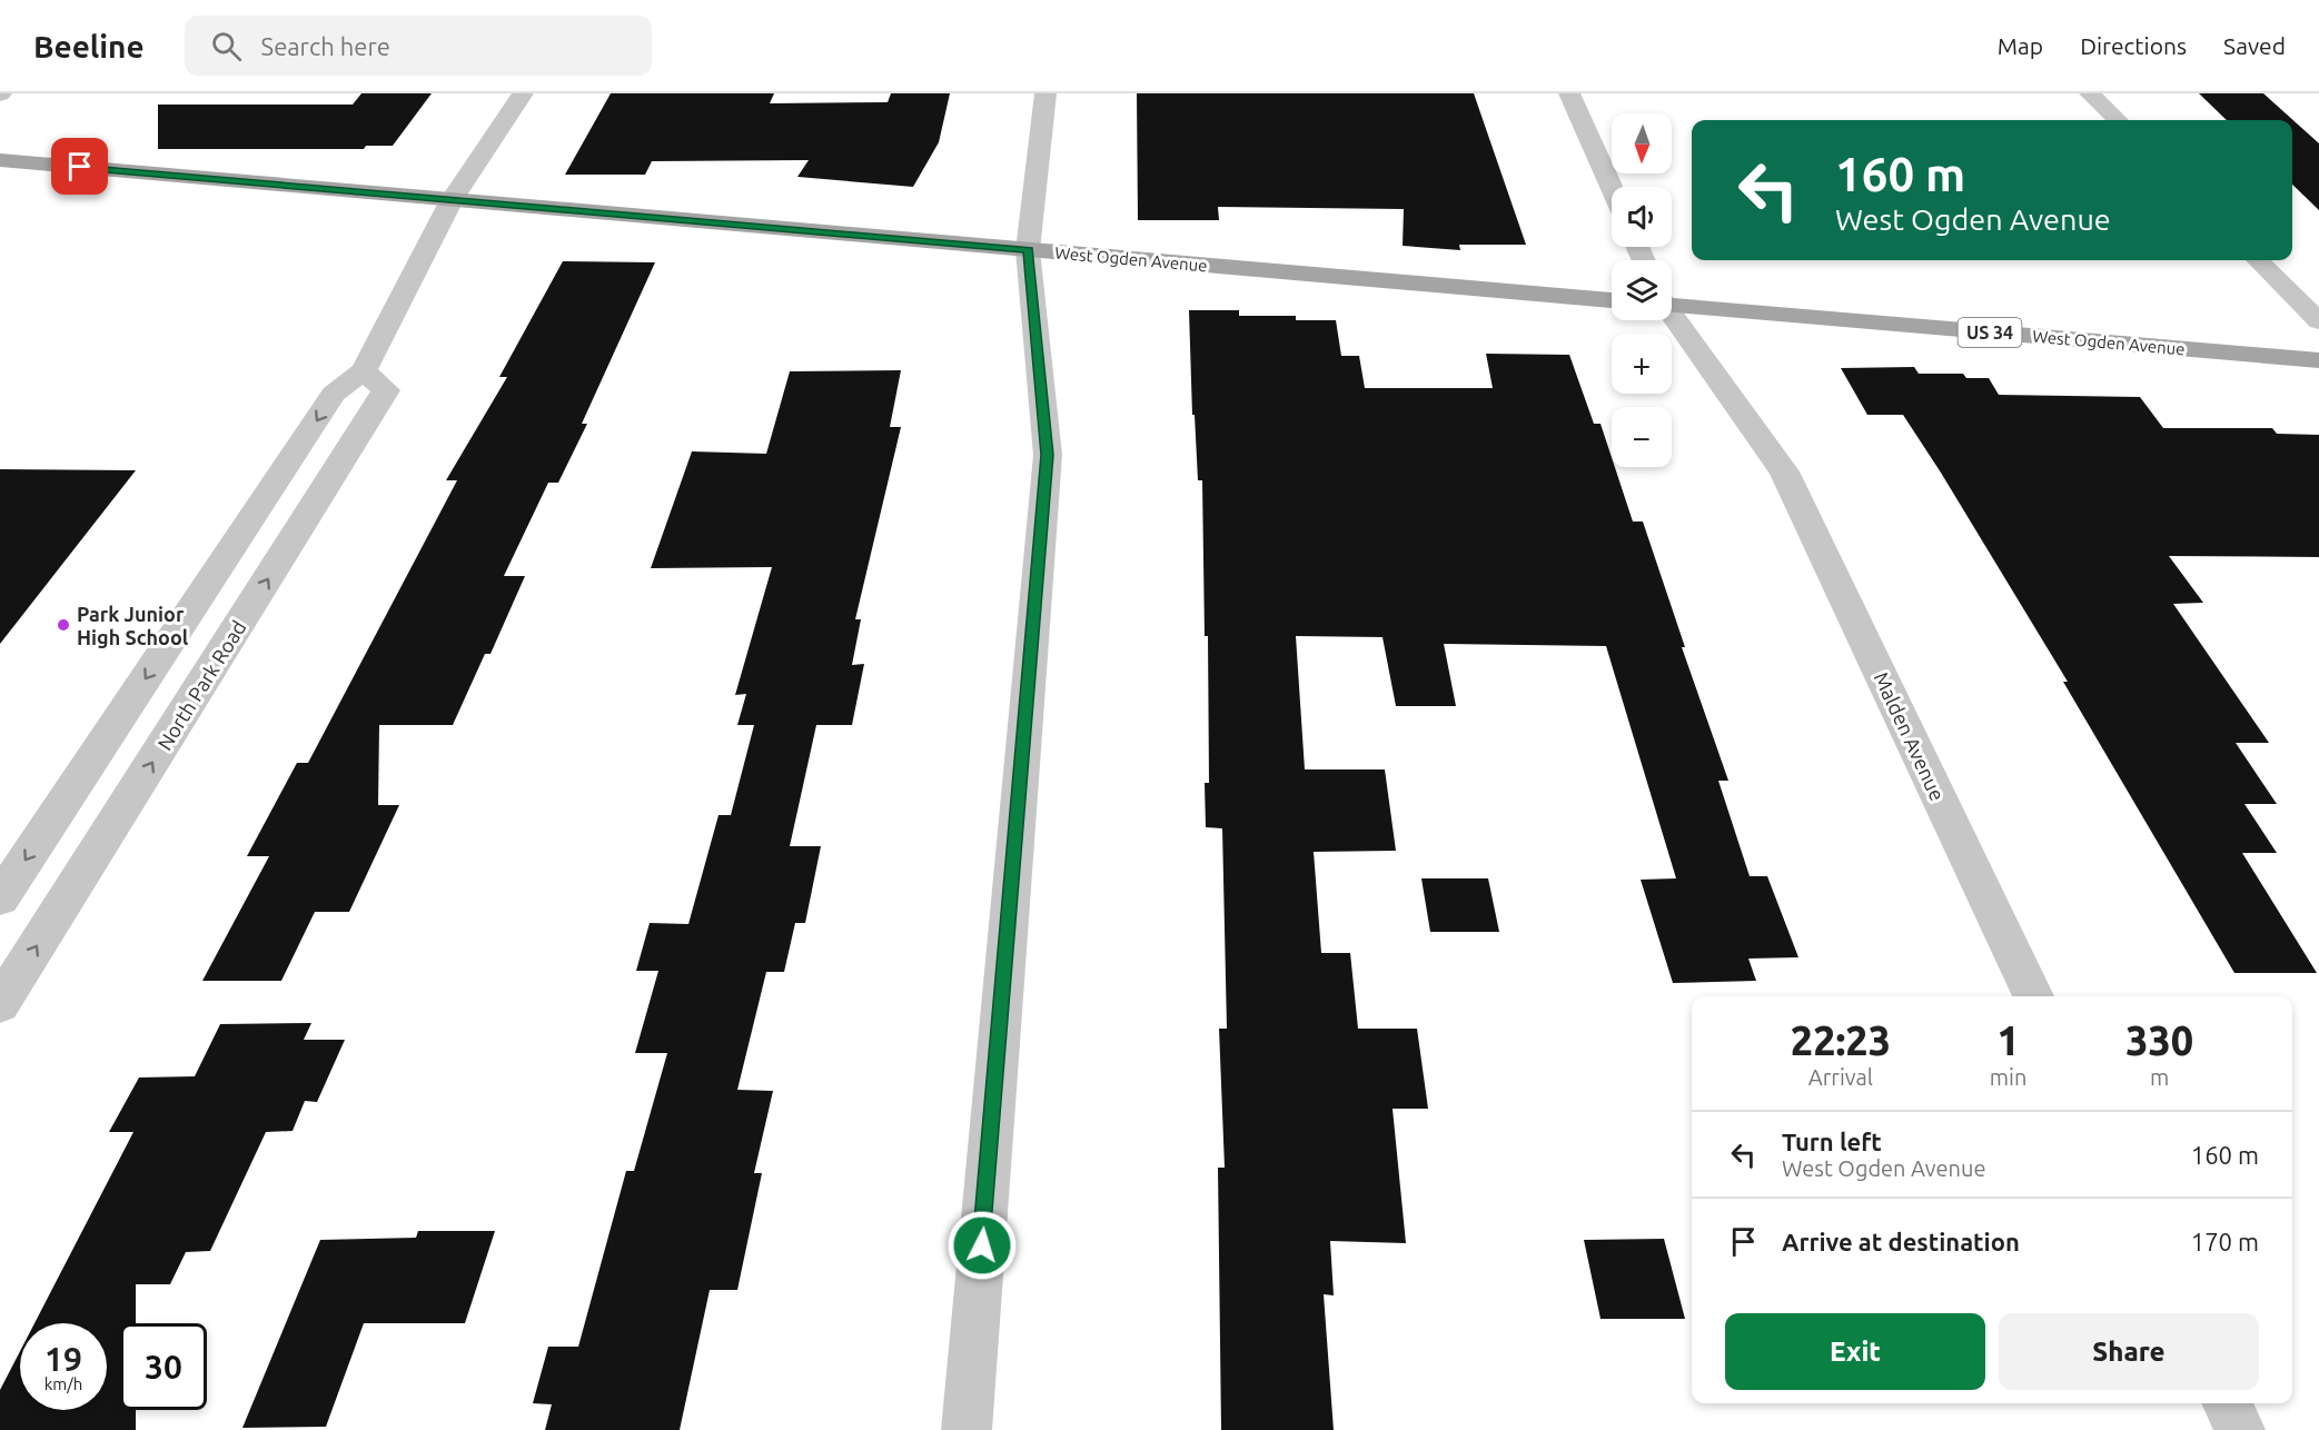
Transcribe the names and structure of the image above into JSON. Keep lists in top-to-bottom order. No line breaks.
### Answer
{"streets":{"main road":["West Ogden Avenue","US 34"],"street":["North Park Road","Malden Avenue"]},"places":["Park Junior High School"],"north":"bottom","page":{"header":"Beeline","search":"Search here","nav":["Map","Directions","Saved"],"map_buttons":["+","−"],"turn":["160 m","West Ogden Avenue"],"eta":["22:23","Arrival","1","min","330","m"],"list":[{"name":"Turn left","note":"West Ogden Avenue","value":"160 m"},{"name":"Arrive at destination","value":"170 m"}],"buttons":["Exit","Share"],"speed":"19 km/h","limit":"30"}}
